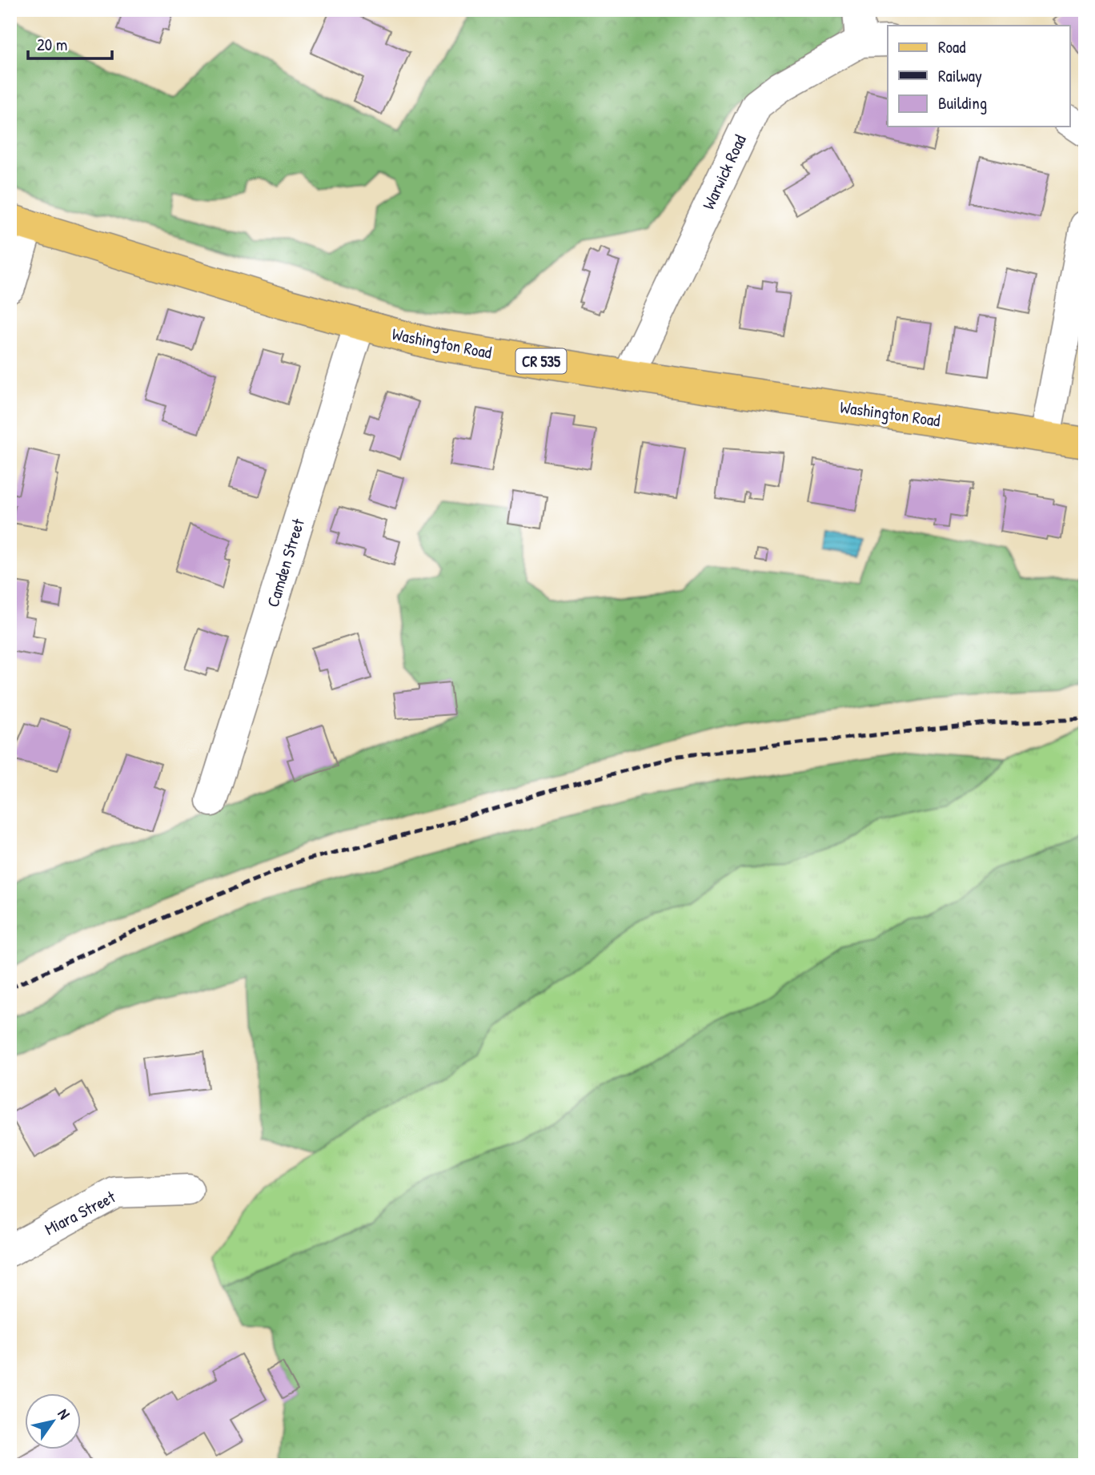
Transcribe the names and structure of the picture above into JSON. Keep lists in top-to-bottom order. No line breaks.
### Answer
{"streets":{"main road":["Washington Road","CR 535"],"street":["Warwick Road","Camden Street","Miara Street"]},"crossings":[["Warwick Road","Washington Road"],["Washington Road","Camden Street"]],"legend":["Road","Railway","Building"],"scale_bar":"20 m","north":"top right"}
